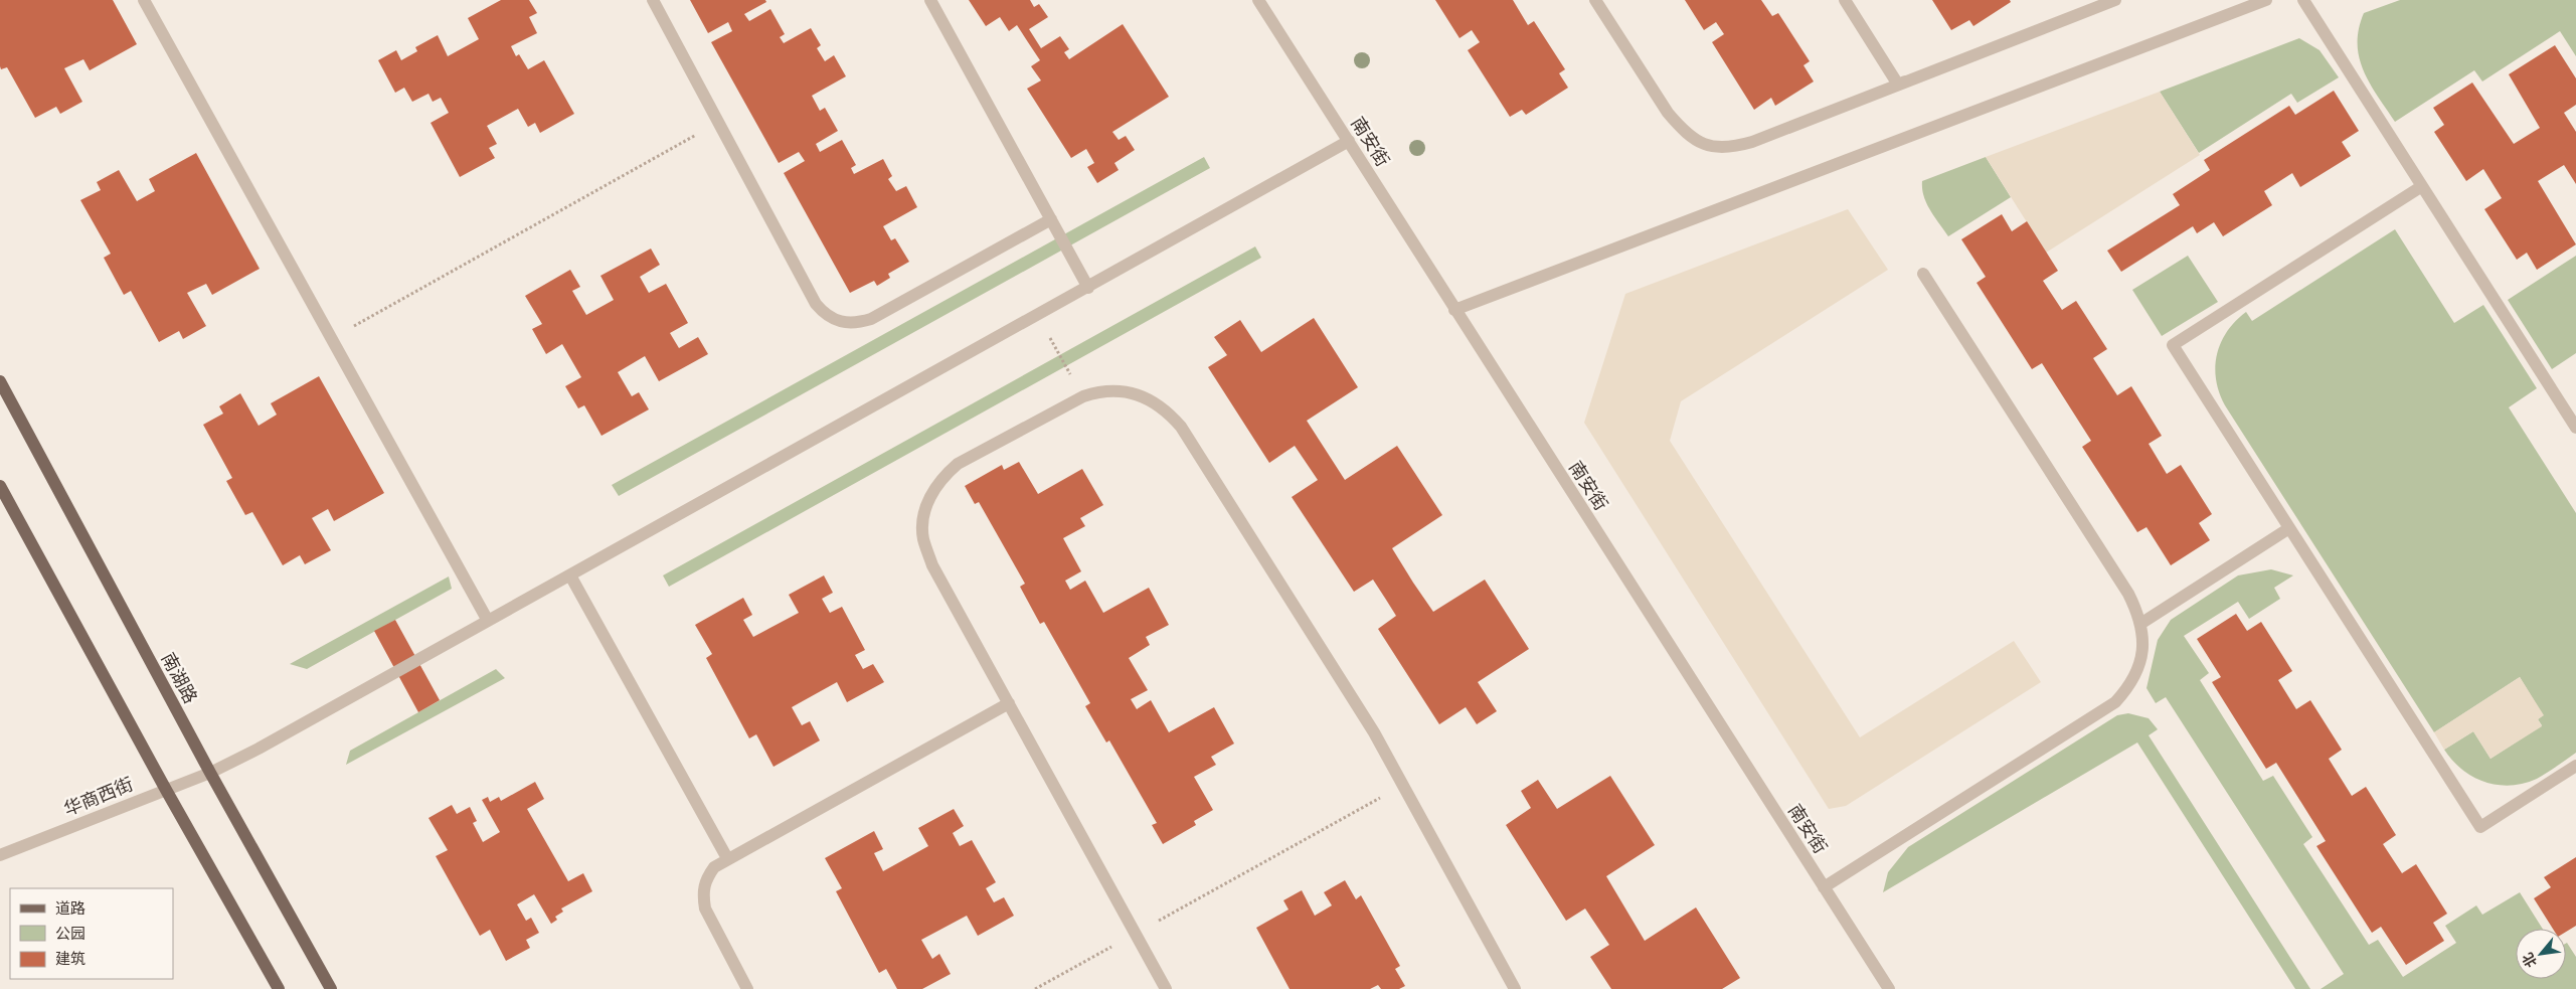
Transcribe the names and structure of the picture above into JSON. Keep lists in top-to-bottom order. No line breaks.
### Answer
{"streets":{"main road":["南湖路"],"street":["南安街","华商西街"]},"crossings":[["南安街","华商西街"],["南湖路","华商西街"]],"legend":["道路","公园","建筑"],"north":"bottom left"}
